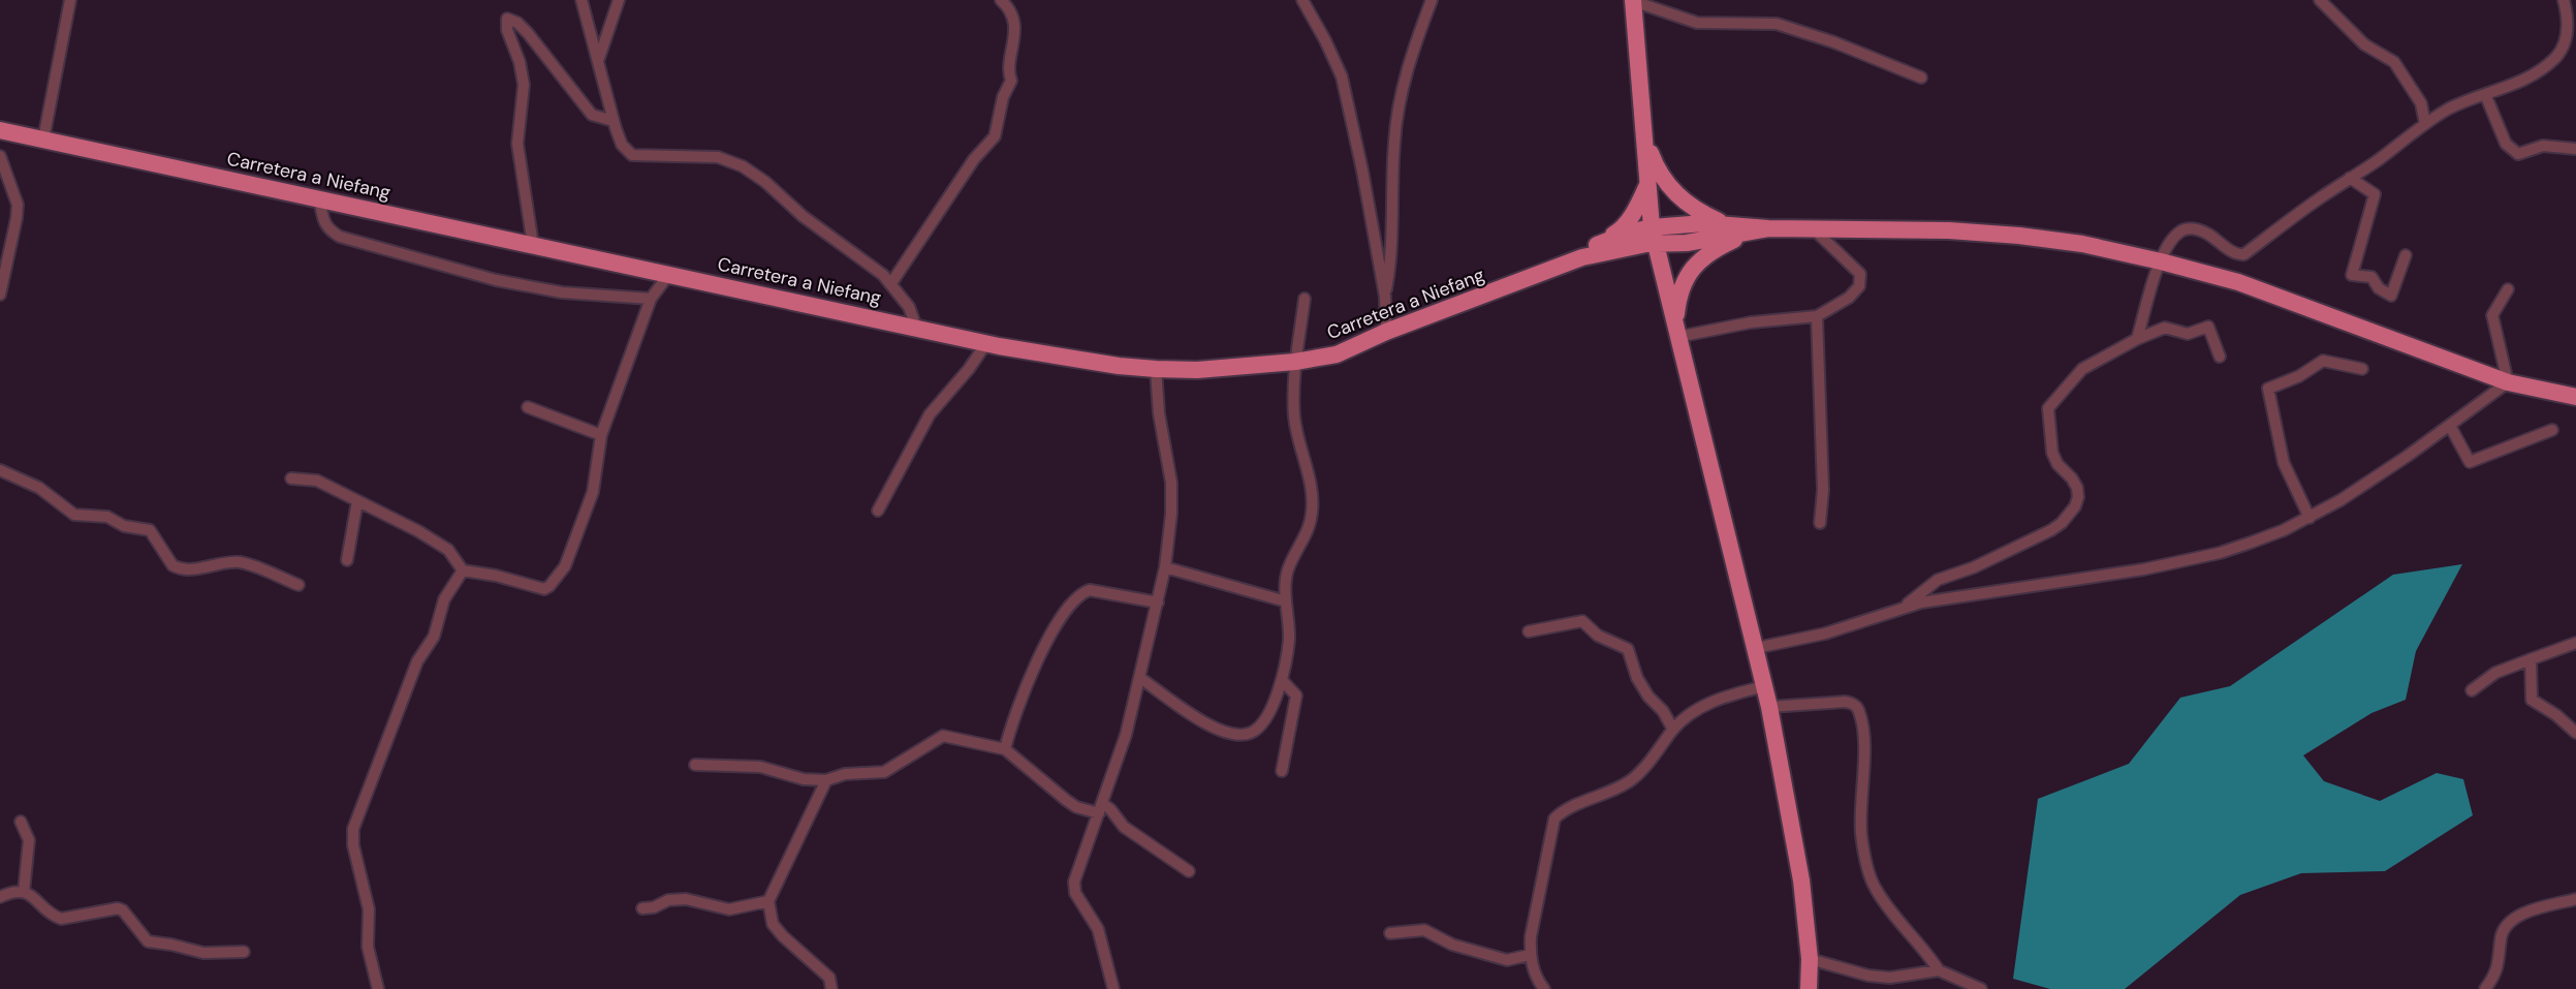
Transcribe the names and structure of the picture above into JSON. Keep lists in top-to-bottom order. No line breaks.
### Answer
{"streets":{"main road":["Carretera a Niefang"]}}
